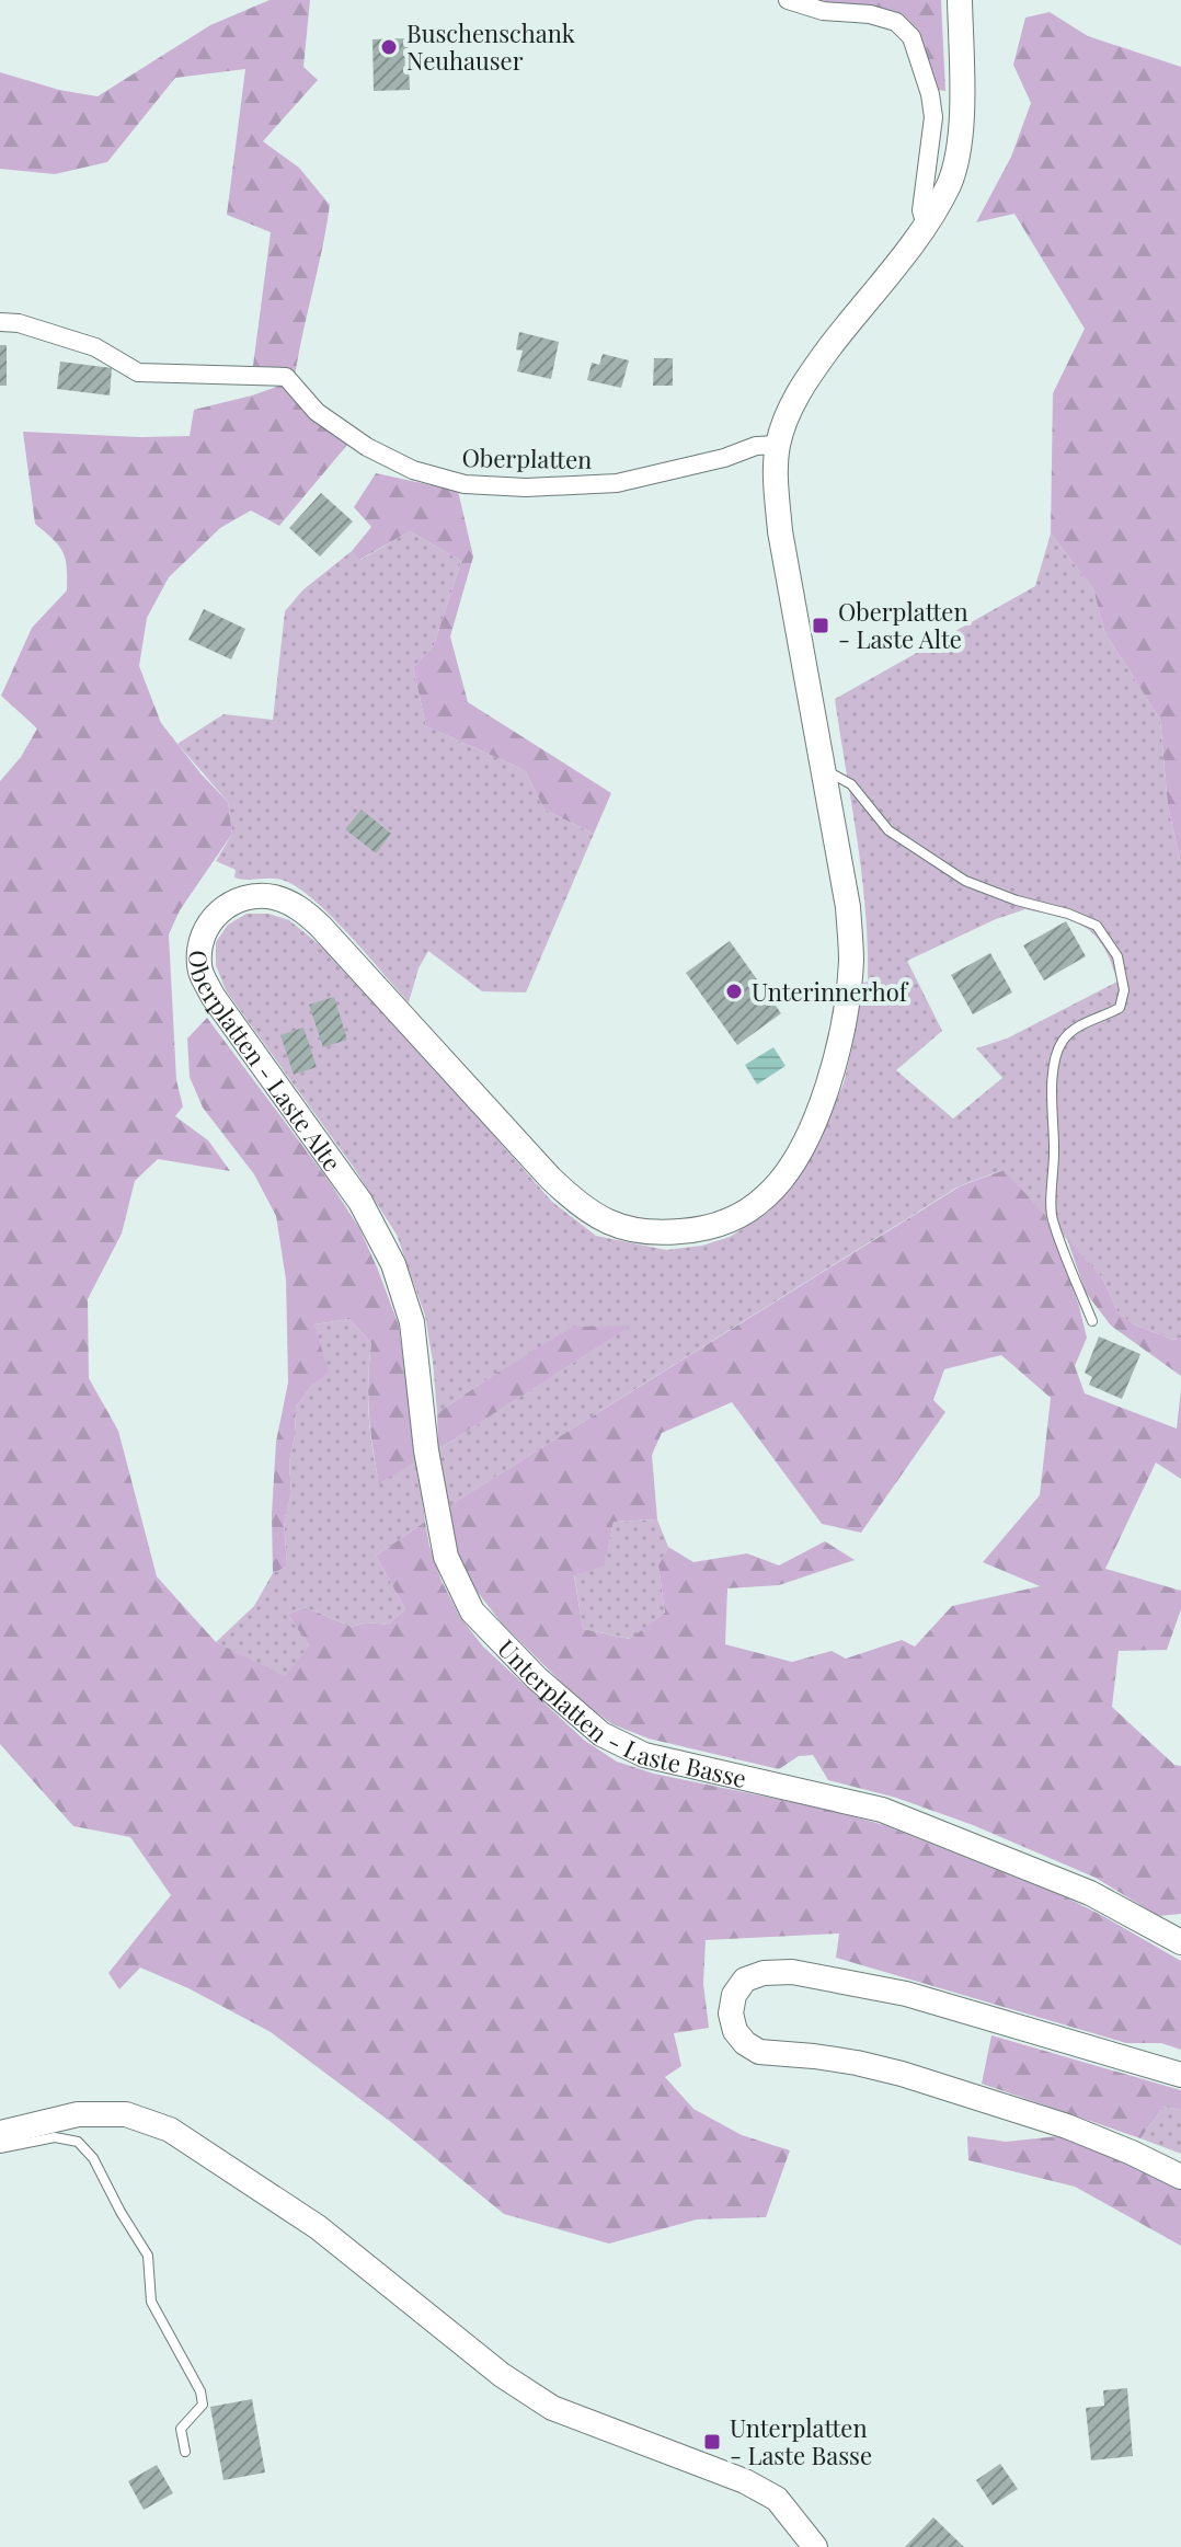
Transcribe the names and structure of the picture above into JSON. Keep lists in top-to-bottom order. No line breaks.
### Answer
{"streets":{"main road":["Oberplatten - Laste Alte","Unterplatten - Laste Basse"],"street":["Oberplatten"]},"crossings":[["Oberplatten","Oberplatten - Laste Alte"],["Oberplatten - Laste Alte","Unterplatten - Laste Basse"]],"places":{"other":["Buschenschank Neuhauser","Unterinnerhof"],"transit":["Oberplatten - Laste Alte","Unterplatten - Laste Basse"]}}
